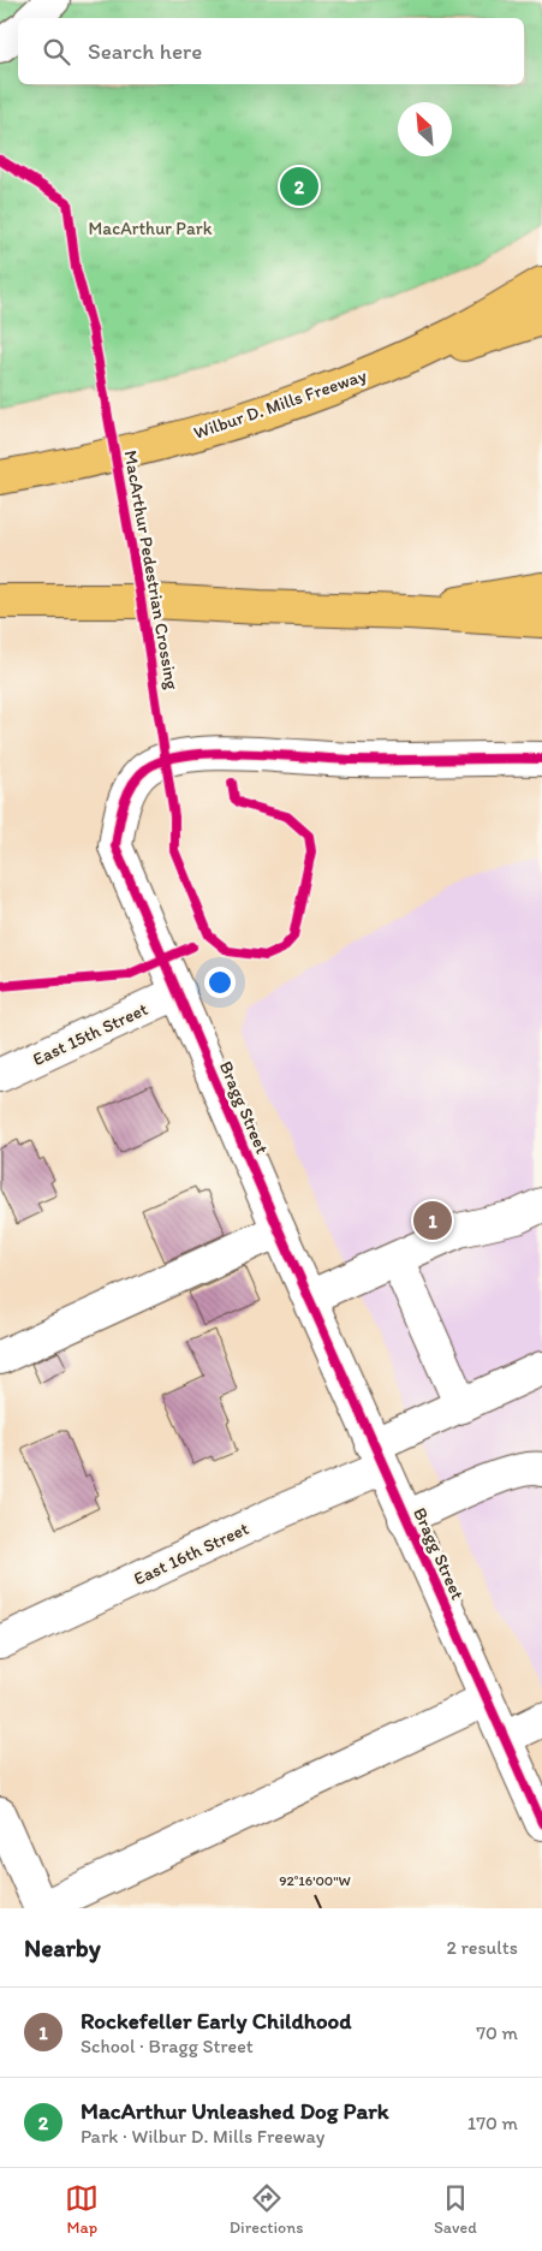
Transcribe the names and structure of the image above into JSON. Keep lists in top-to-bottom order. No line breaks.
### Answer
{"streets":{"highway":["Wilbur D. Mills Freeway"],"street":["East 15th Street","Bragg Street","East 16th Street"],"cycle path":["MacArthur Pedestrian Crossing"]},"crossings":[["East 15th Street","Bragg Street"],["Bragg Street","East 16th Street"]],"parks":["MacArthur Park"],"north":"top left","page":{"search":"Search here","pins":["2","1"],"heading":["Nearby","2 results"],"list":[{"mark":"1","name":"Rockefeller Early Childhood","note":"School · Bragg Street","value":"70 m"},{"mark":"2","name":"MacArthur Unleashed Dog Park","note":"Park · Wilbur D. Mills Freeway","value":"170 m"}],"nav":["Map","Directions","Saved"]},"coordinates":["92°16'00\"W"]}
